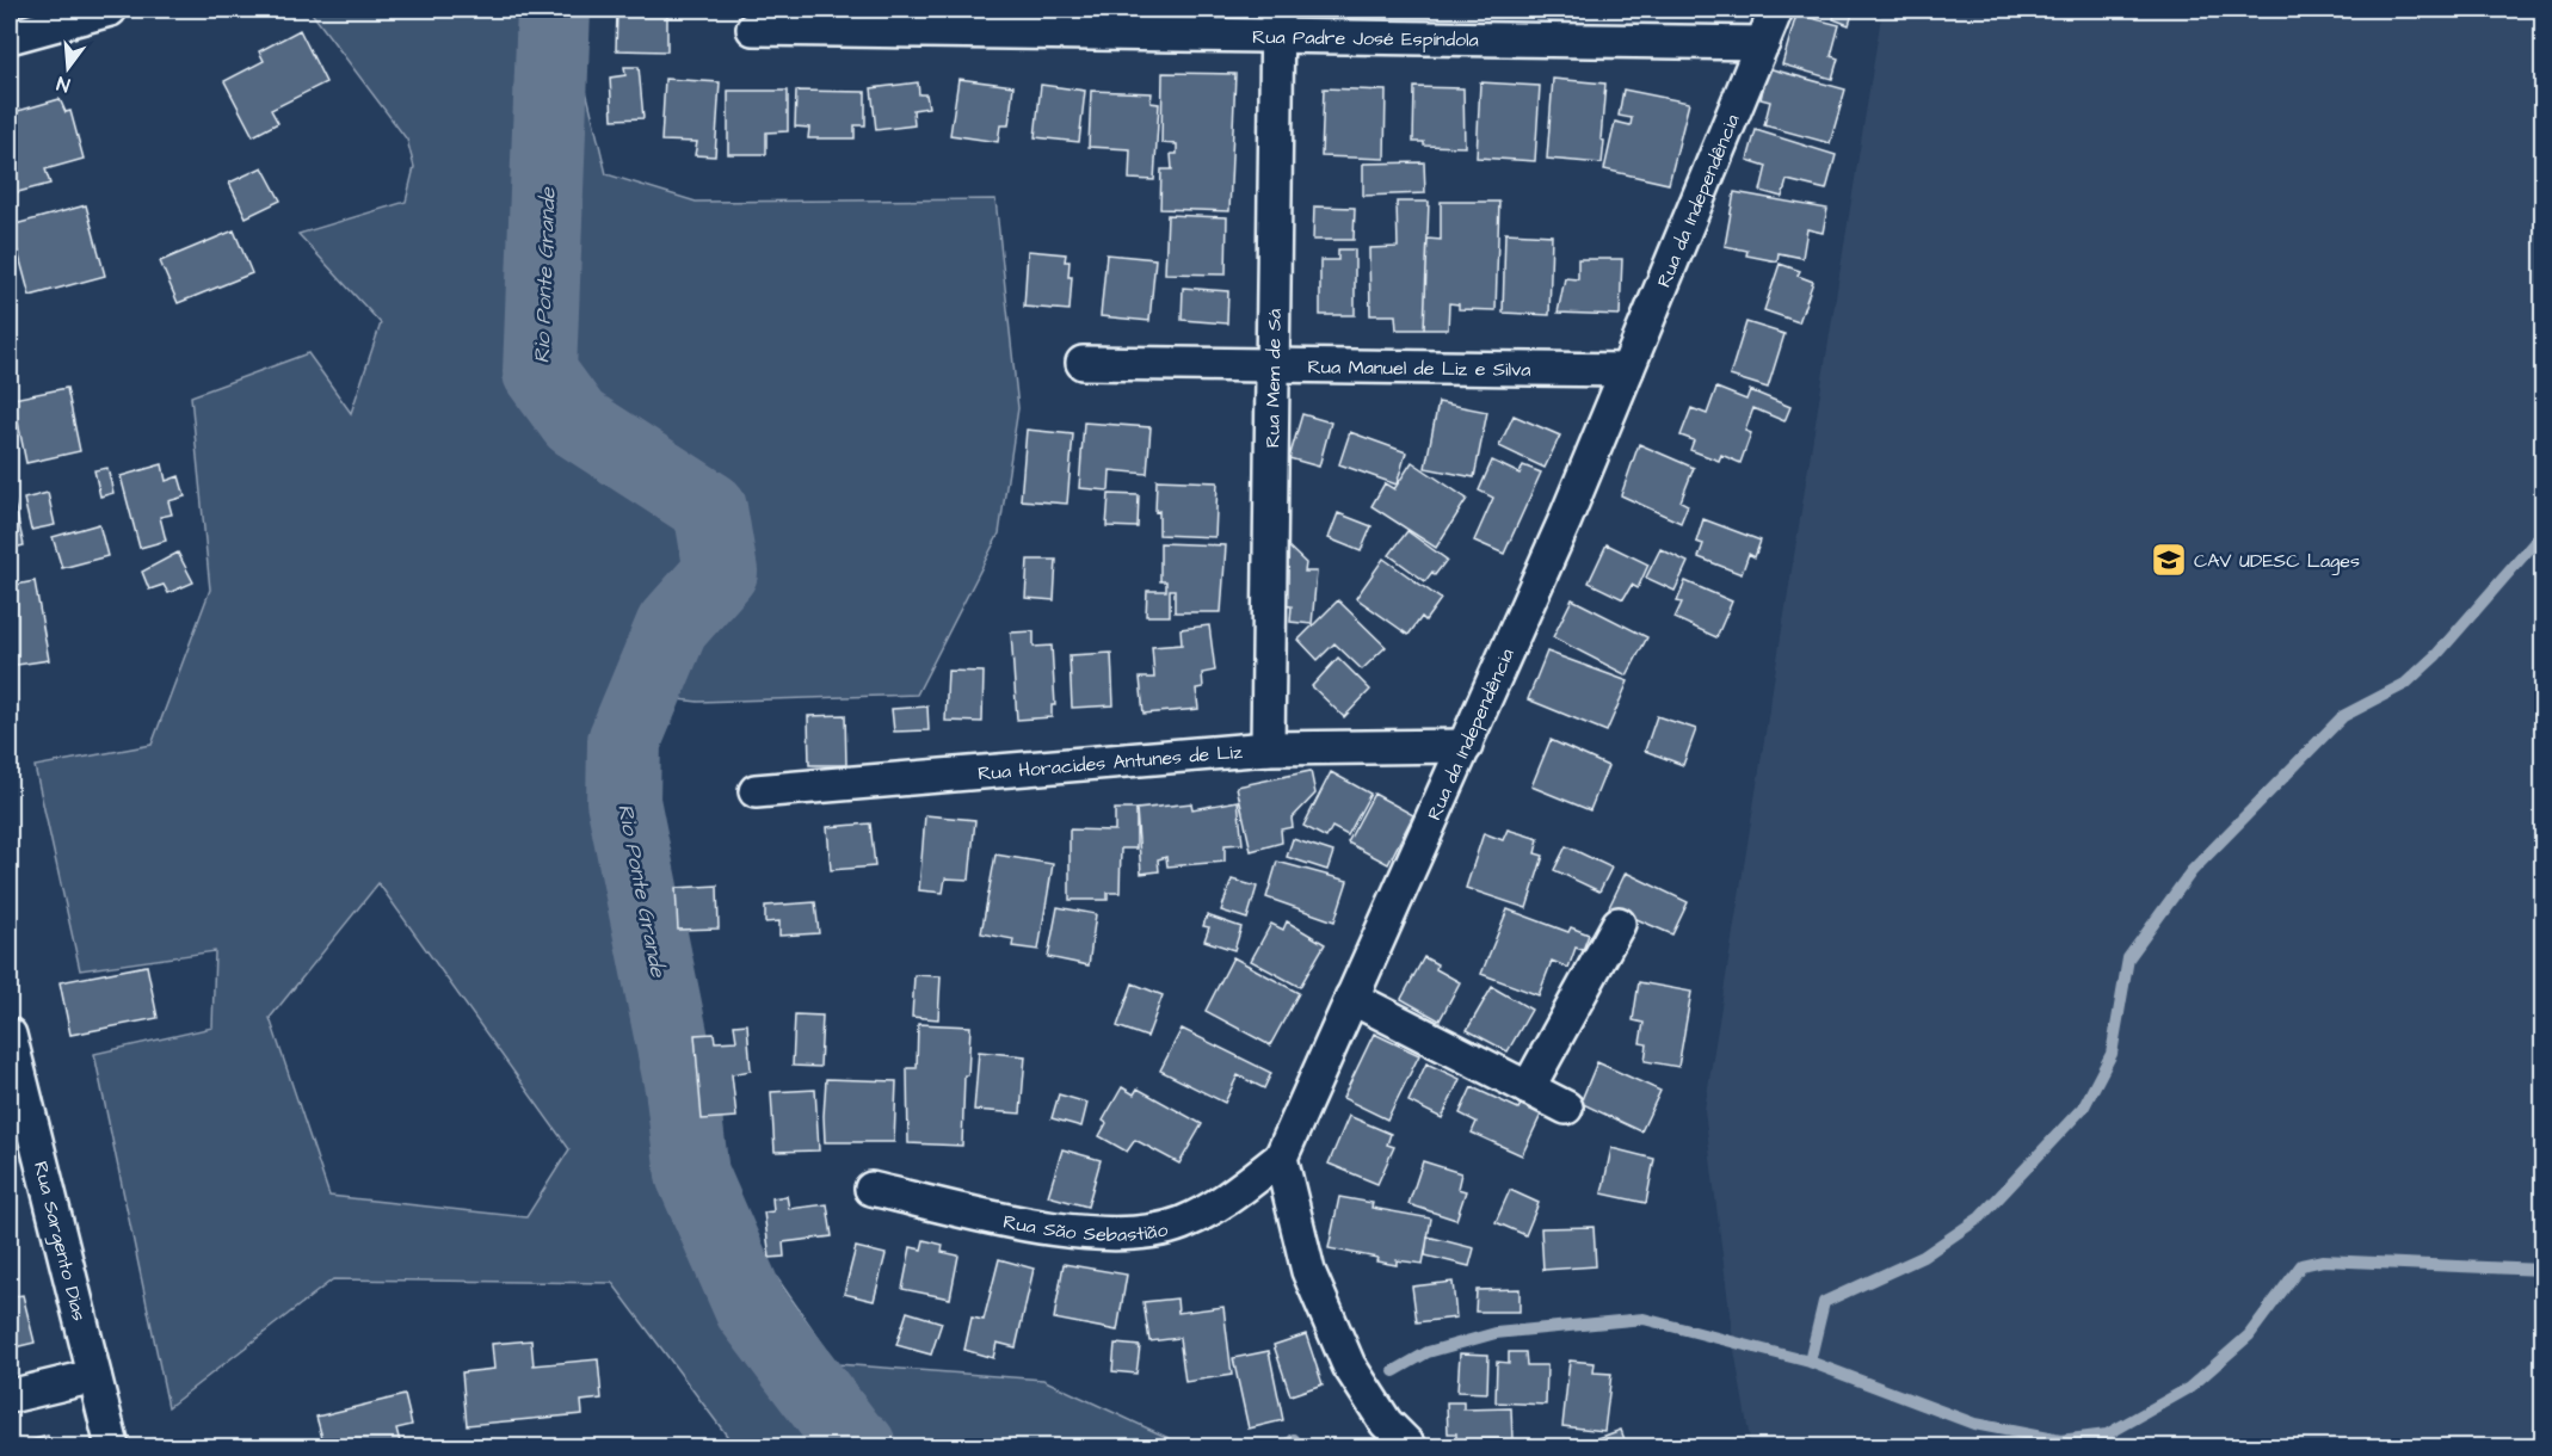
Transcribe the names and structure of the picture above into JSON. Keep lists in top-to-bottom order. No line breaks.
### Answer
{"streets":{"street":["Rua Padre José Espíndola","Rua da Independência","Rua Manuel de Liz e Silva","Rua Mem de Sá","Rua Horacides Antunes de Liz","Rua São Sebastião","Rua Sargento Dias"]},"crossings":[["Rua Padre José Espíndola","Rua da Independência"],["Rua Padre José Espíndola","Rua Mem de Sá"],["Rua da Independência","Rua Manuel de Liz e Silva"],["Rua da Independência","Rua Horacides Antunes de Liz"],["Rua da Independência","Rua São Sebastião"],["Rua Manuel de Liz e Silva","Rua Mem de Sá"],["Rua Mem de Sá","Rua Horacides Antunes de Liz"]],"water":["Rio Ponte Grande"],"places":{"school or university":["CAV UDESC Lages"]},"north":"bottom"}
